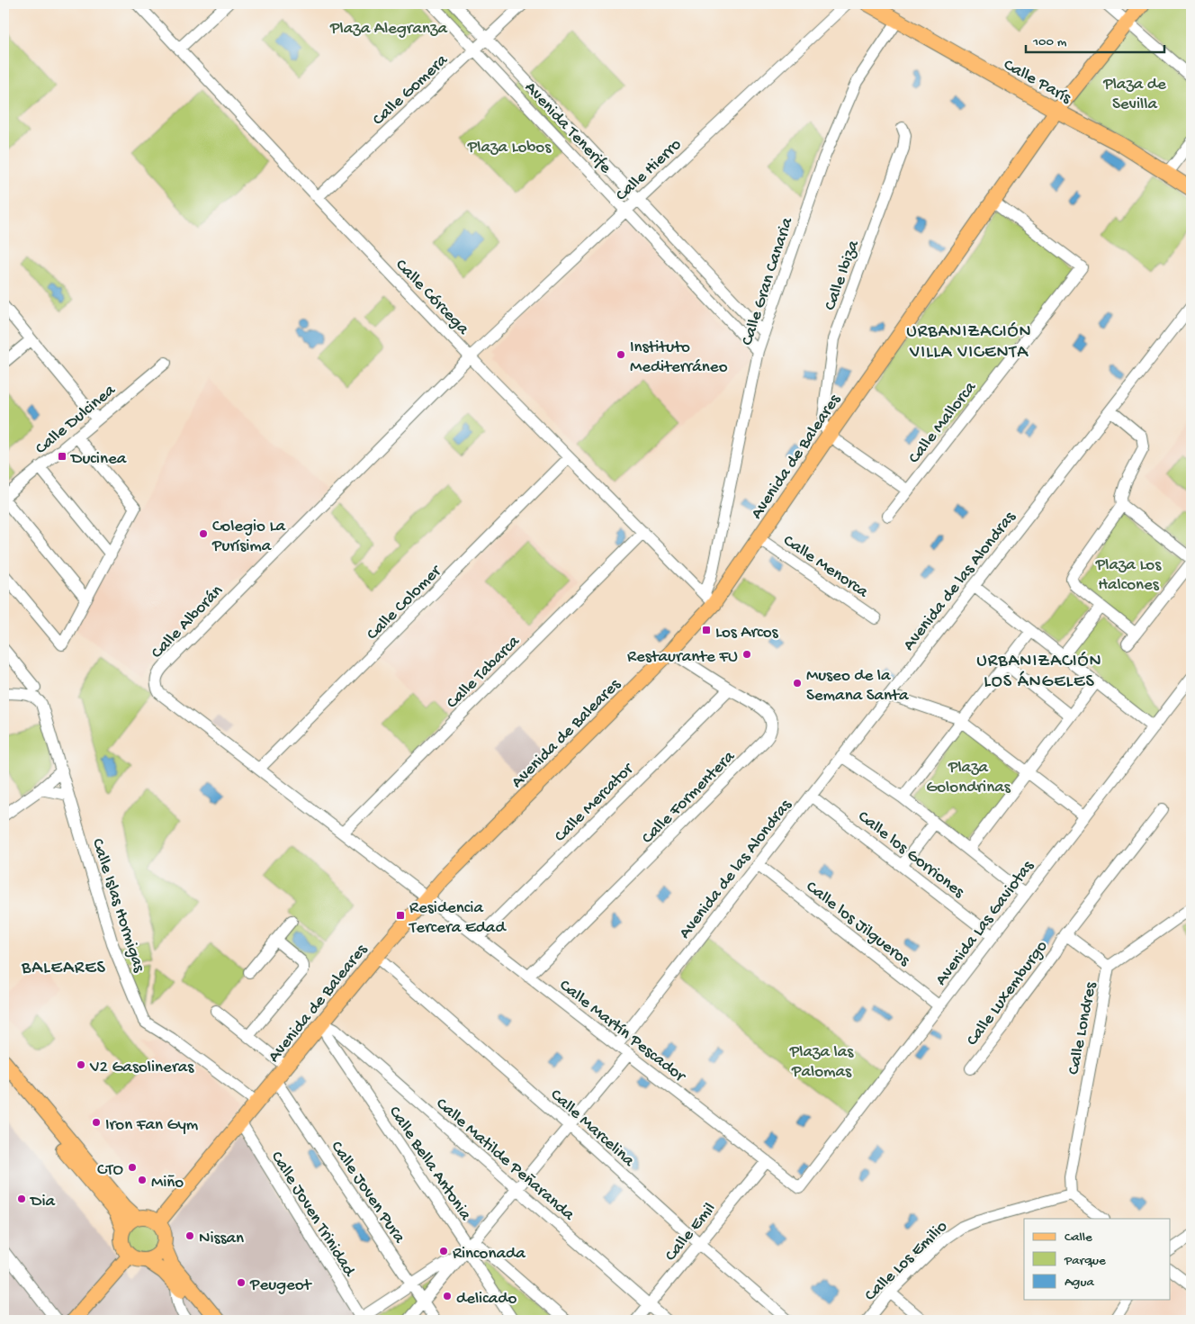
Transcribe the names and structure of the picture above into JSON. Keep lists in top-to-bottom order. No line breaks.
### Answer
{"streets":{"main road":["Calle París","Avenida de Baleares"],"street":["Calle Gomera","Avenida Tenerife","Calle Hierro","Calle Ibiza","Calle Gran Canaria","Calle Córcega","Calle Dulcinea","Calle Mallorca","Calle Menorca","Avenida de las Alondras","Calle Colomer","Calle Alborán","Calle Tabarca","Calle Formentera","Calle Mercator","Calle los Gorriones","Calle Islas Hormigas","Calle los Jilgueros","Avenida Las Gaviotas","Calle Luxemburgo","Calle Londres","Calle Martín Pescador","Calle Marcelina","Calle Matilde Peñaranda","Calle Bella Antonia","Calle Joven Pura","Calle Joven Trinidad","Calle Emil","Calle Los Emilio"]},"crossings":[["Calle París","Calle Gran Canaria"],["Calle París","Avenida de Baleares"],["Calle Gomera","Avenida Tenerife"],["Calle Gomera","Calle Córcega"],["Avenida Tenerife","Calle Hierro"],["Avenida Tenerife","Calle Gran Canaria"],["Calle Hierro","Calle Córcega"],["Calle Hierro","Calle Alborán"],["Calle Ibiza","Avenida de Baleares"],["Calle Gran Canaria","Calle Córcega"],["Calle Gran Canaria","Avenida de Baleares"],["Calle Córcega","Avenida de Baleares"],["Calle Córcega","Calle Colomer"],["Calle Córcega","Calle Alborán"],["Calle Córcega","Calle Tabarca"],["Calle Mallorca","Avenida de Baleares"],["Avenida de Baleares","Calle Menorca"],["Avenida de Baleares","Calle Alborán"],["Avenida de Baleares","Calle Formentera"],["Avenida de Baleares","Calle Islas Hormigas"],["Avenida de Baleares","Calle Martín Pescador"],["Avenida de Baleares","Calle Marcelina"],["Avenida de Baleares","Calle Matilde Peñaranda"],["Avenida de Baleares","Calle Bella Antonia"],["Avenida de Baleares","Calle Joven Pura"],["Avenida de Baleares","Calle Joven Trinidad"],["Avenida de las Alondras","Calle los Gorriones"],["Avenida de las Alondras","Calle los Jilgueros"],["Avenida de las Alondras","Calle Martín Pescador"],["Calle Colomer","Calle Alborán"],["Calle Alborán","Calle Tabarca"],["Calle Alborán","Calle Martín Pescador"],["Calle Formentera","Calle Mercator"],["Calle Formentera","Calle Martín Pescador"],["Calle Mercator","Calle Martín Pescador"],["Calle los Gorriones","Avenida Las Gaviotas"],["Calle los Jilgueros","Avenida Las Gaviotas"],["Avenida Las Gaviotas","Calle Martín Pescador"],["Calle Luxemburgo","Calle Londres"],["Calle Londres","Calle Los Emilio"],["Calle Martín Pescador","Calle Emil"],["Calle Marcelina","Calle Emil"],["Calle Matilde Peñaranda","Calle Bella Antonia"],["Calle Matilde Peñaranda","Calle Emil"]],"districts":["URBANIZACIÓN VILLA VICENTA","URBANIZACIÓN LOS ÁNGELES","BALEARES"],"parks":["Plaza Alegranza","Plaza de Sevilla","Plaza Lobos","Plaza Los Halcones","Plaza Golondrinas","Plaza las Palomas"],"places":{"other":["Instituto Mediterráneo","Colegio La Purísima","Restaurante FU","Museo de la Semana Santa","V2 Gasolineras","Iron Fan Gym","CTO","Miño","Dia","Nissan","Rinconada","Peugeot","delicado"],"transit":["Ducinea","Los Arcos","Residencia Tercera Edad"]},"legend":["Calle","Parque","Agua"],"scale_bar":"100 m"}
